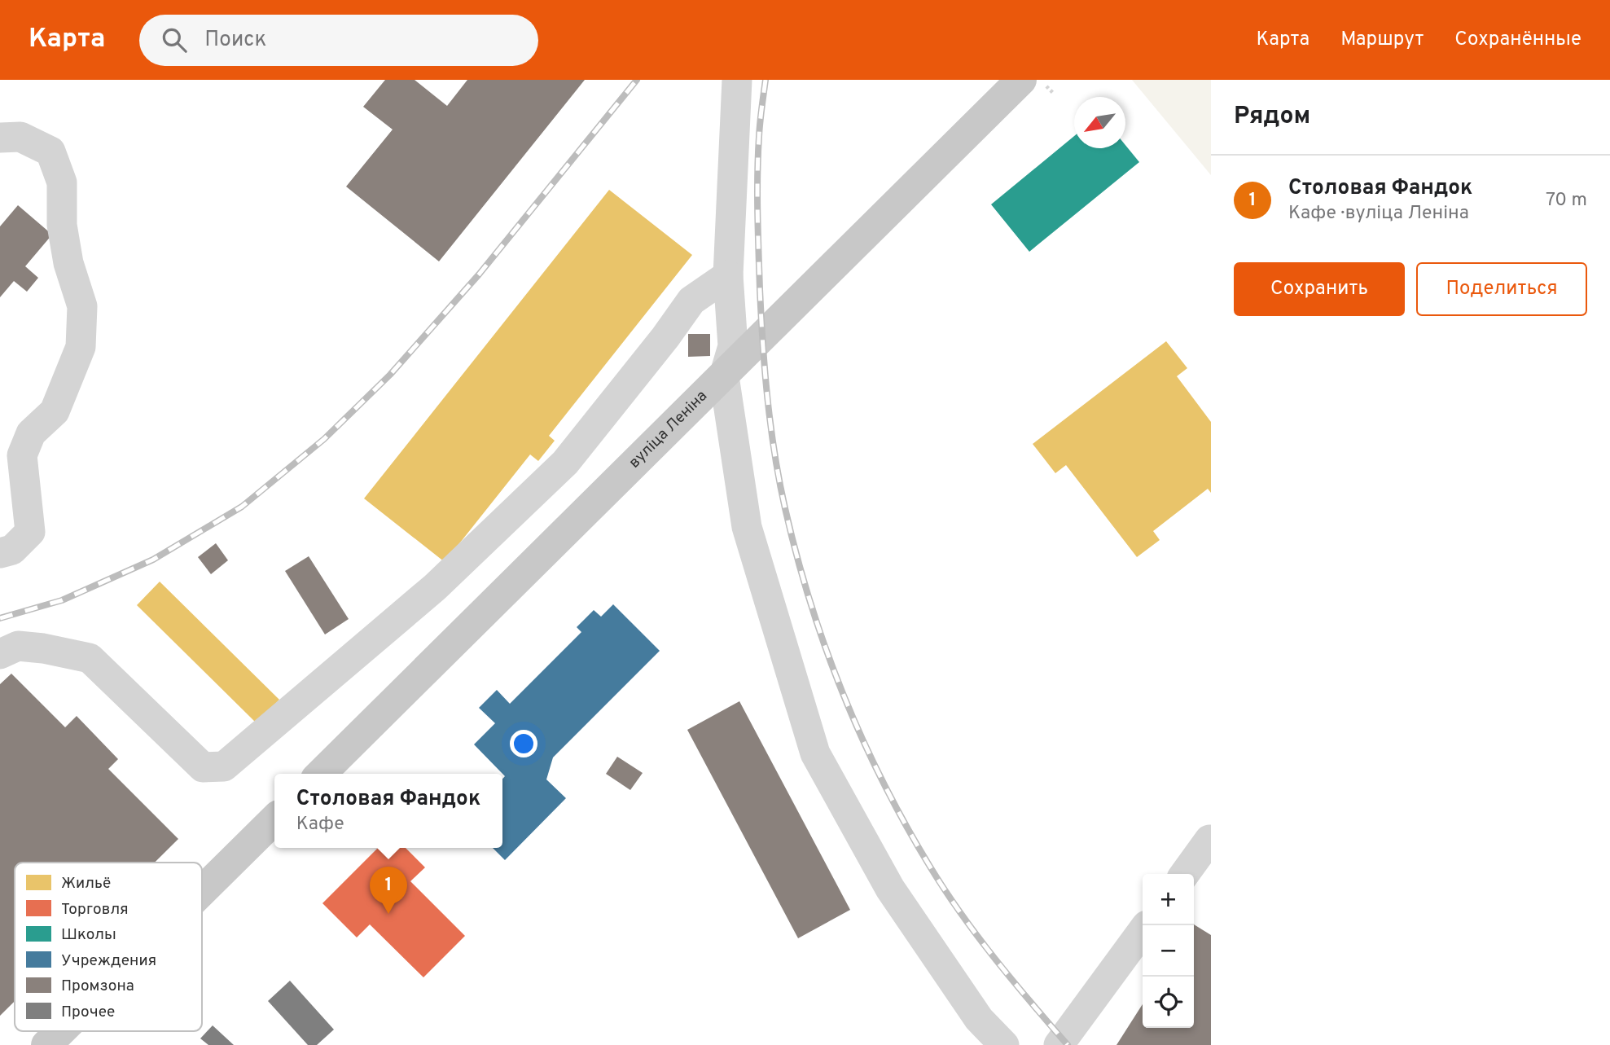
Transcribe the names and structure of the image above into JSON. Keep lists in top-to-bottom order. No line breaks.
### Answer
{"streets":{"main road":["вуліца Леніна"]},"legend":["Жильё","Торговля","Школы","Учреждения","Промзона","Прочее"],"north":"bottom left","page":{"header":"Карта","search":"Поиск","nav":["Карта","Маршрут","Сохранённые"],"heading":"Рядом","list":[{"mark":"1","name":"Столовая Фандок","note":"Кафе · вуліца Леніна","value":"70 m"}],"buttons":["Сохранить","Поделиться"],"popup":["Столовая Фандок","Кафе"],"pins":"1","map_buttons":["+","−"]}}
